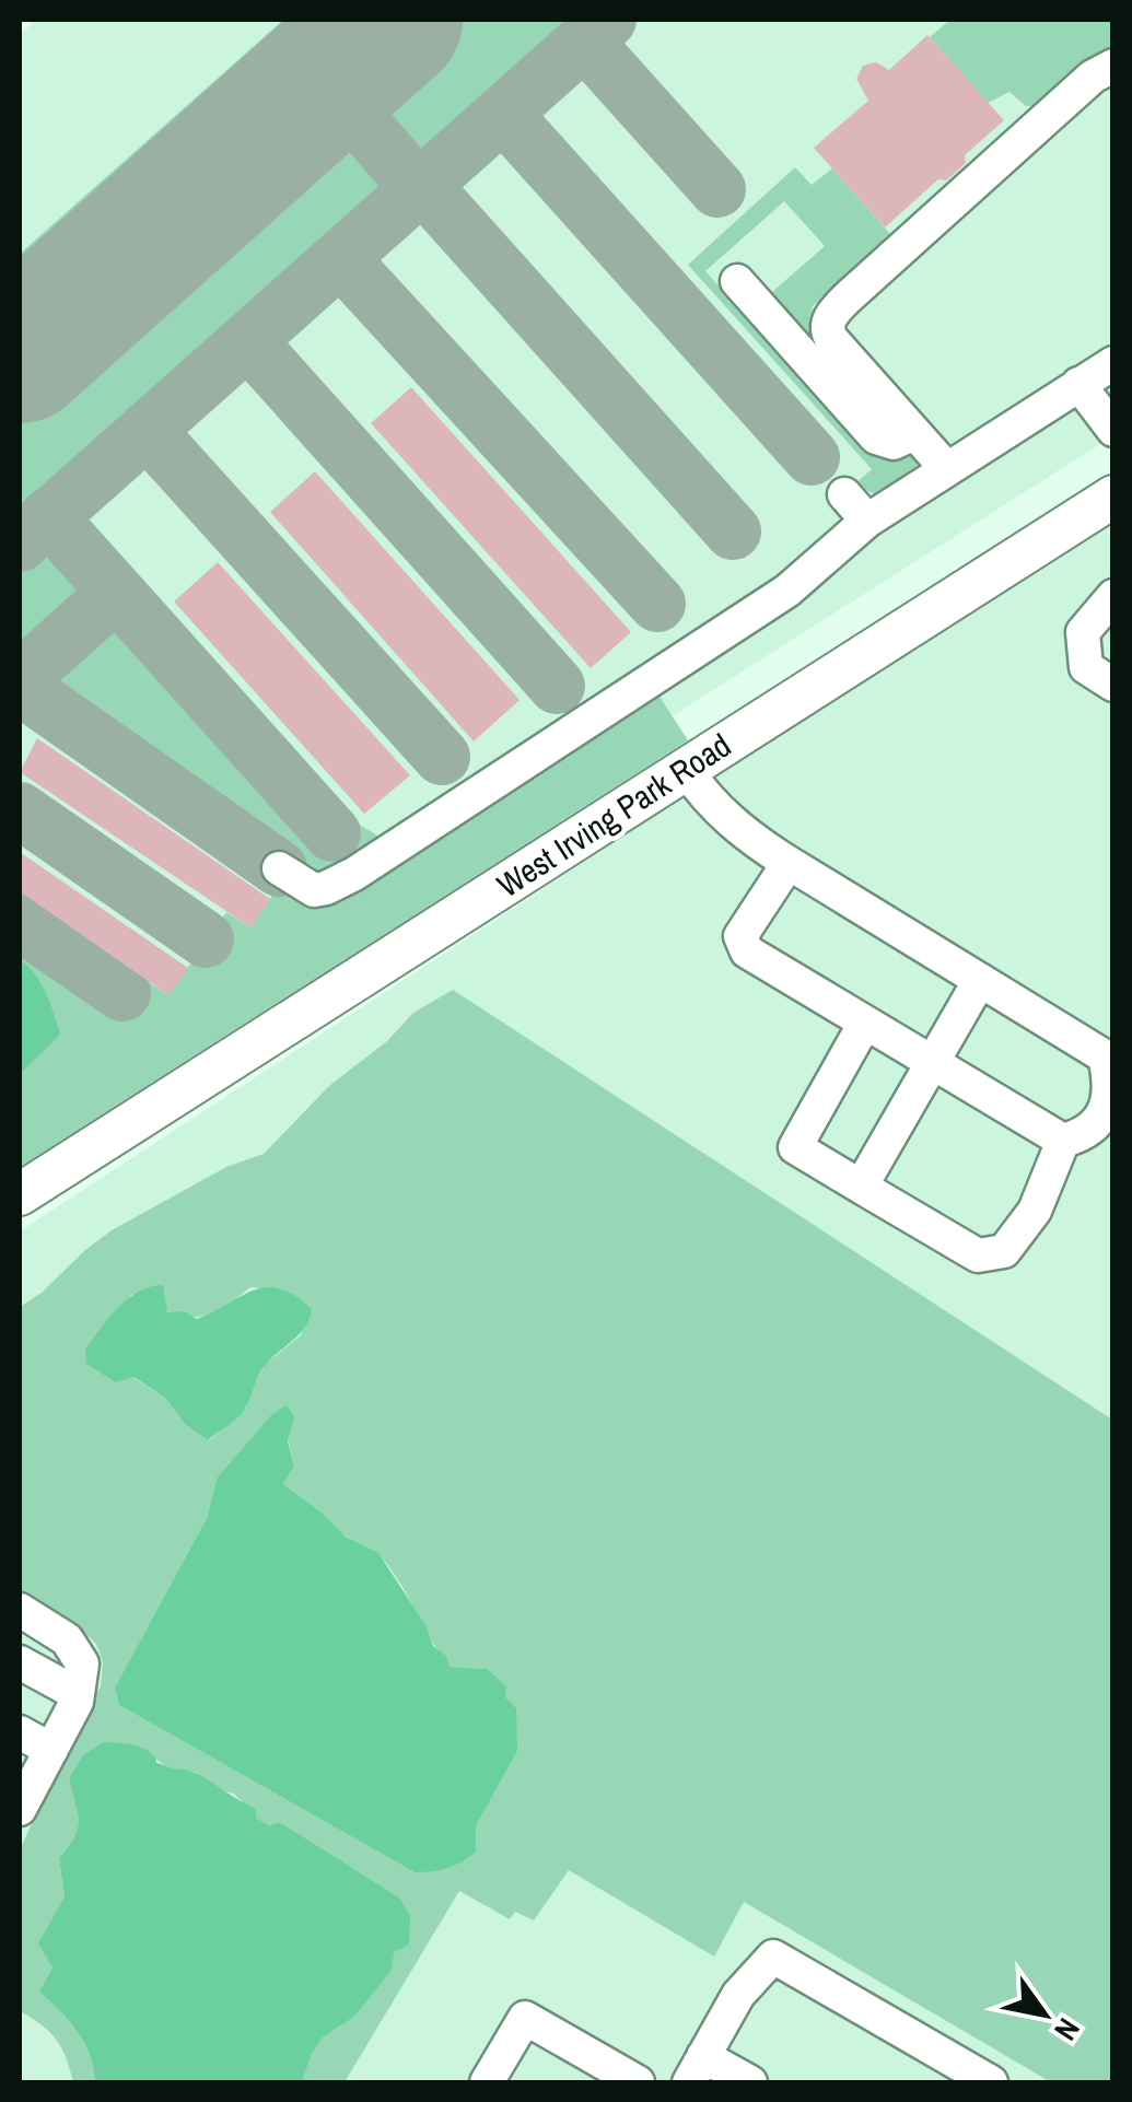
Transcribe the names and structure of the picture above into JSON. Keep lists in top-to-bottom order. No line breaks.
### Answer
{"streets":{"main road":["West Irving Park Road"]},"north":"bottom right"}
